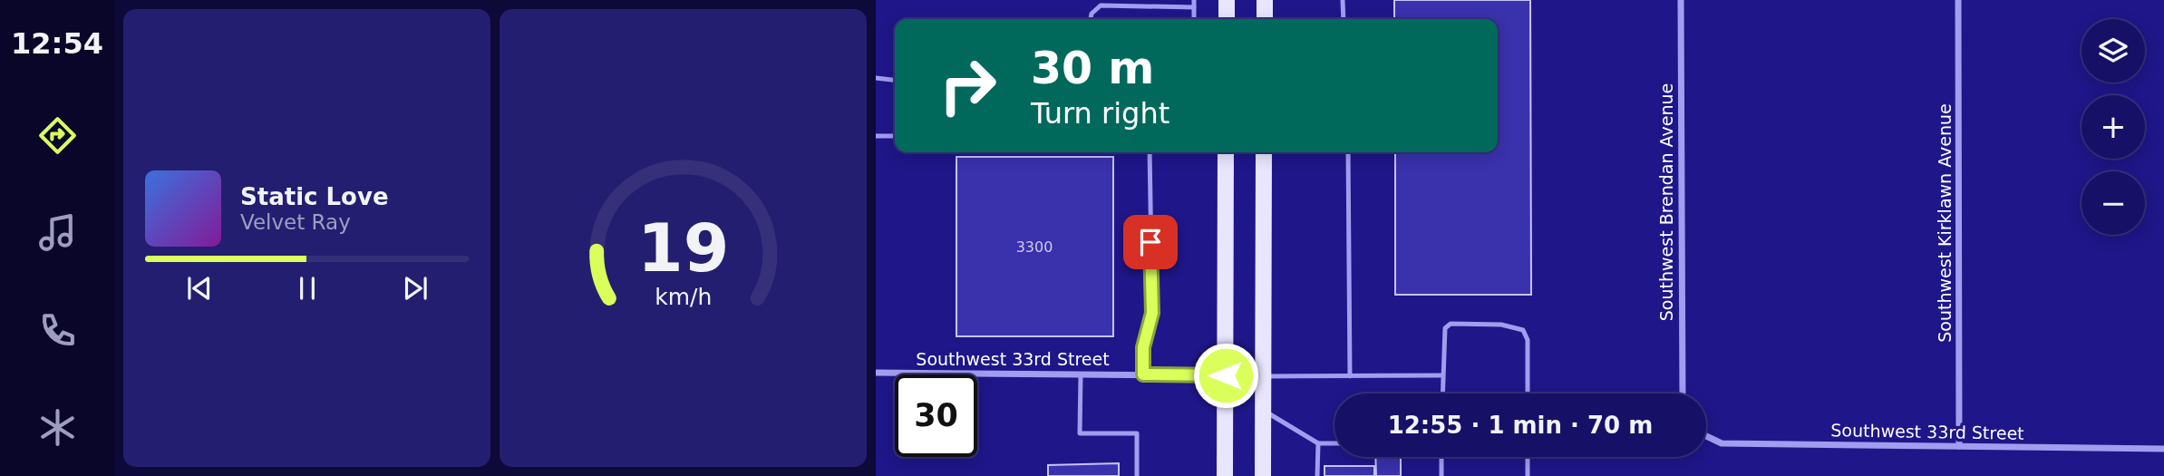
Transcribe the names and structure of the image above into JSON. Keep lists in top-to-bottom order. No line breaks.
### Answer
{"streets":{"street":["Southwest Brendan Avenue","Southwest Kirklawn Avenue","Southwest 33rd Street"]},"crossings":[["Southwest Kirklawn Avenue","Southwest 33rd Street"]],"house_numbers":["3300"],"page":{"tabs":"12:54","map_buttons":["+","−"],"turn":["30 m","Turn right"],"song":["Static Love","Velvet Ray"],"limit":"30","trip":"12:55 · 1 min · 70 m","gauge":["19","km/h"]}}
